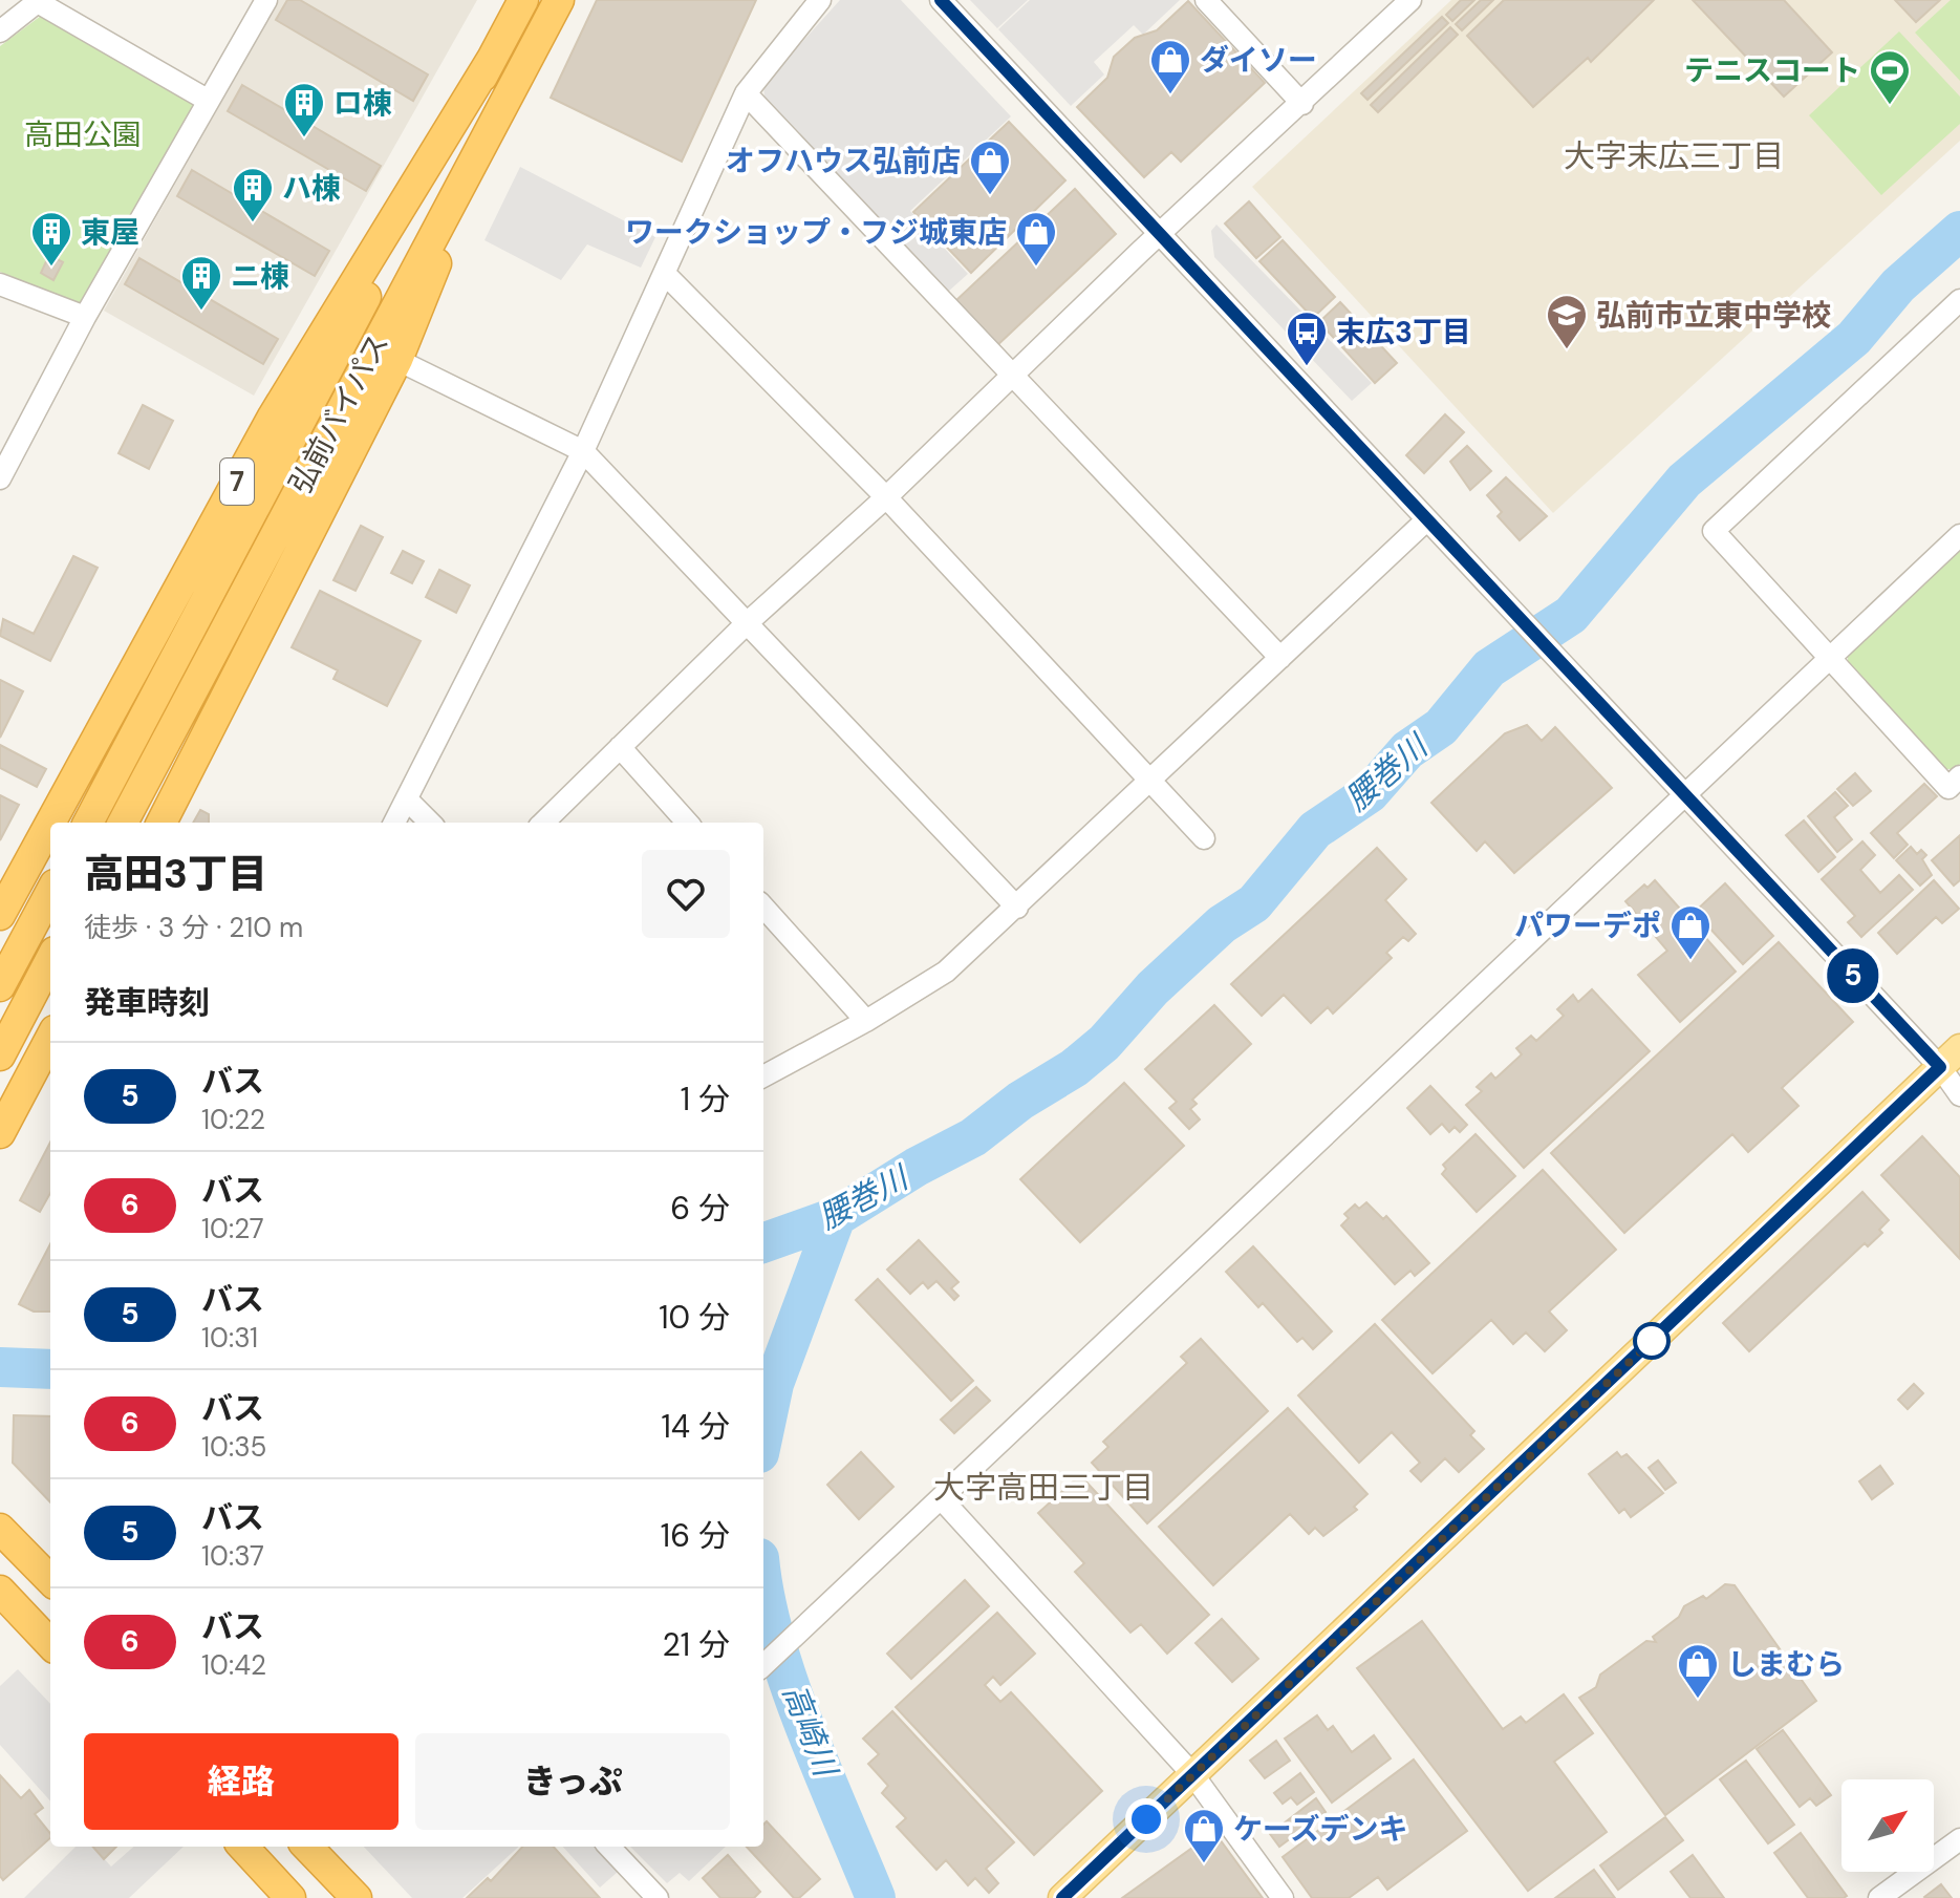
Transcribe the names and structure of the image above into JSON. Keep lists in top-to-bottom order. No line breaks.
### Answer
{"streets":{"highway":["弘前バイパス","7"]},"crossings":[["弘前バイパス","7"]],"districts":["大字末広三丁目","大字高田三丁目"],"water":["腰巻川","高崎川"],"parks":["高田公園"],"places":{"shop":["ダイソー","オフハウス弘前店","ワークショップ・フジ城東店","パワーデポ","しまむら","ケーズデンキ"],"sports":["テニスコート"],"building":["ロ棟","ハ棟","東屋","ニ棟"],"school or university":["弘前市立東中学校"],"bus stop":["末広3丁目"]},"lines":["bus line 5"],"north":"top right","page":{"on_map":"5","heading":[["高田3丁目","徒歩 · 3 分 · 210 m"],"発車時刻"],"list":[{"mark":"5","name":"バス","note":"10:22","value":"1 分"},{"mark":"6","name":"バス","note":"10:27","value":"6 分"},{"mark":"5","name":"バス","note":"10:31","value":"10 分"},{"mark":"6","name":"バス","note":"10:35","value":"14 分"},{"mark":"5","name":"バス","note":"10:37","value":"16 分"},{"mark":"6","name":"バス","note":"10:42","value":"21 分"}],"buttons":["経路","きっぷ"]}}
